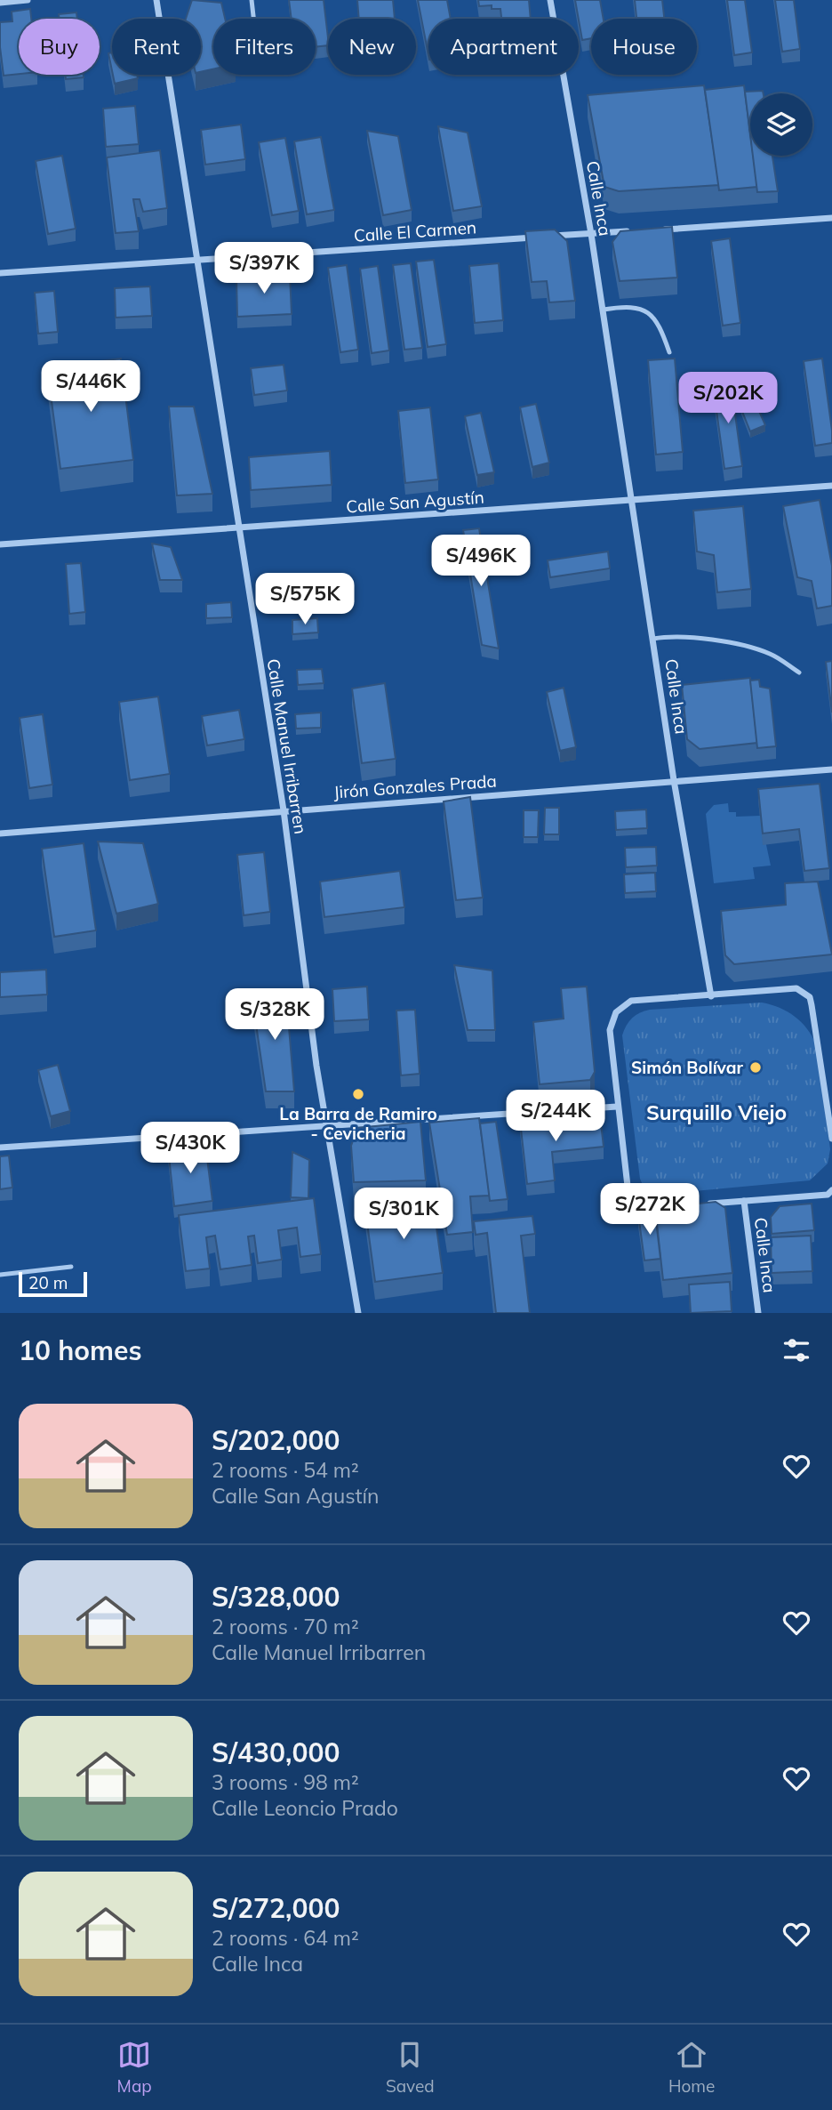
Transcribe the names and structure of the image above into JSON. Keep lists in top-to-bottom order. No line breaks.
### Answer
{"streets":{"street":["Calle Inca","Calle El Carmen","Calle San Agustín","Calle Manuel Irribarren","Jirón Gonzales Prada"]},"crossings":[["Calle Inca","Calle El Carmen"],["Calle Inca","Calle San Agustín"],["Calle Inca","Jirón Gonzales Prada"],["Calle El Carmen","Calle Manuel Irribarren"],["Calle San Agustín","Calle Manuel Irribarren"],["Calle Manuel Irribarren","Jirón Gonzales Prada"]],"districts":["Surquillo Viejo"],"places":["Simón Bolívar","La Barra de Ramiro - Cevicheria"],"scale_bar":"20 m","page":{"chip":["Buy","Rent","Filters","New","Apartment","House"],"price":["S/397K","S/446K","S/202K","S/496K","S/575K","S/328K","S/244K","S/430K","S/272K","S/301K"],"scale":"20 m","heading":"10 homes","list":[{"name":"S/202,000","note":"2 rooms · 54 m² · Calle San Agustín"},{"name":"S/328,000","note":"2 rooms · 70 m² · Calle Manuel Irribarren"},{"name":"S/430,000","note":"3 rooms · 98 m² · Calle Leoncio Prado"},{"name":"S/272,000","note":"2 rooms · 64 m² · Calle Inca"}],"tabs":["Map","Saved","Home"]}}
